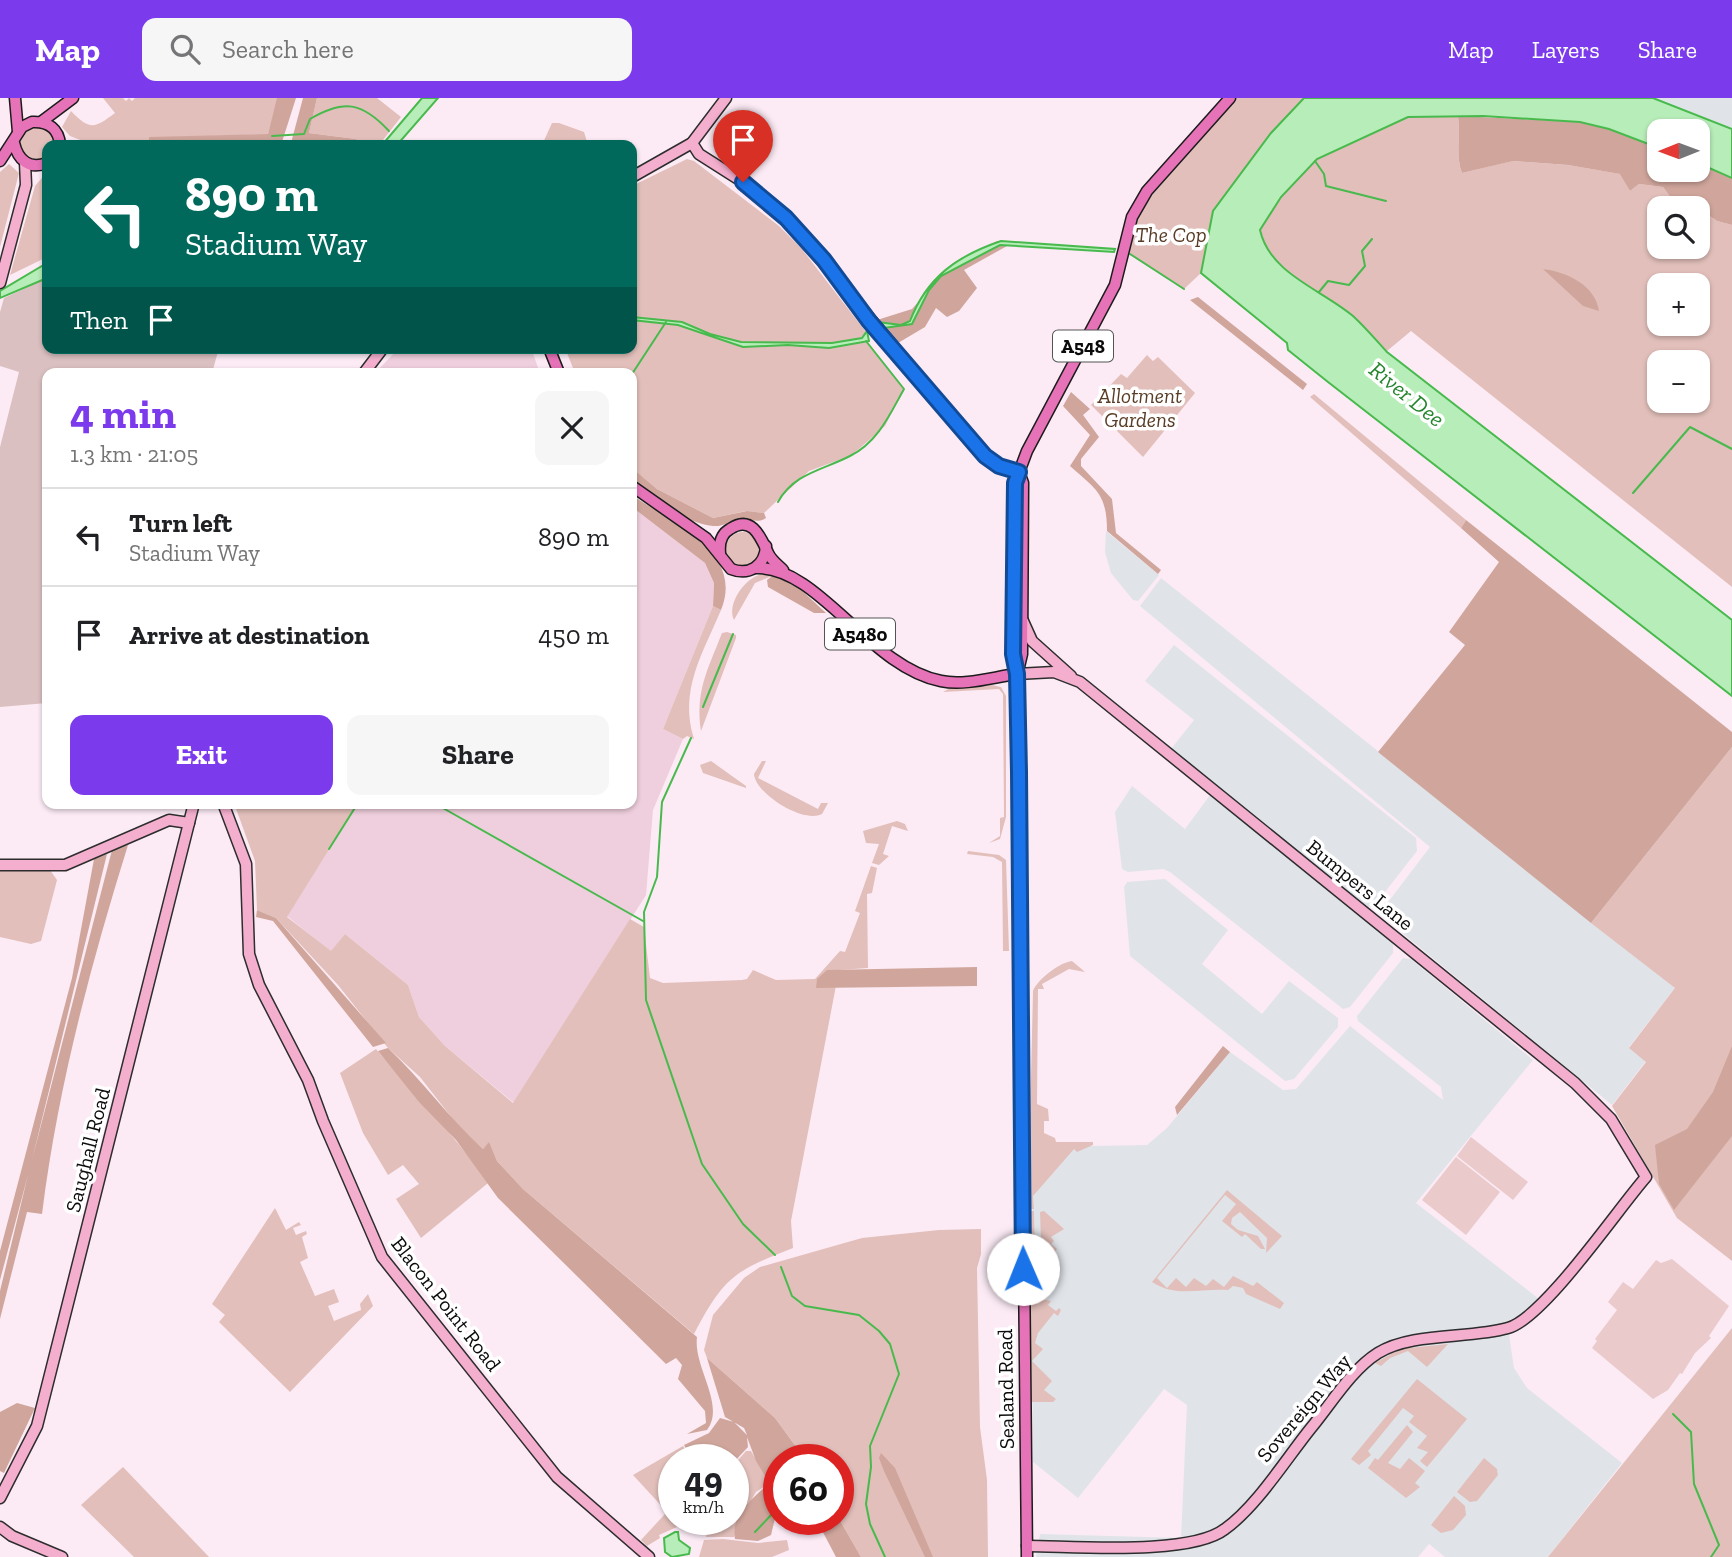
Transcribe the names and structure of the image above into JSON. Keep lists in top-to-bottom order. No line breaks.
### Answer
{"streets":{"main road":["A548","A5480","Sealand Road"],"street":["Bumpers Lane","Saughall Road","Blacon Point Road","Sovereign Way"]},"crossings":[["A5480","Bumpers Lane"],["A5480","Sealand Road"],["Bumpers Lane","Sealand Road"],["Bumpers Lane","Sovereign Way"],["Sealand Road","Sovereign Way"]],"water":["River Dee"],"parks":["The Cop","Allotment Gardens"],"north":"left","page":{"header":"Map","search":"Search here","nav":["Map","Layers","Share"],"map_buttons":["+","−"],"turn":["890 m","Stadium Way"],"then":"Then","heading":["4 min","1.3 km · 21:05"],"list":[{"name":"Turn left","note":"Stadium Way","value":"890 m"},{"name":"Arrive at destination","value":"450 m"}],"buttons":["Exit","Share"],"speed":"49 km/h","limit":"60"}}
